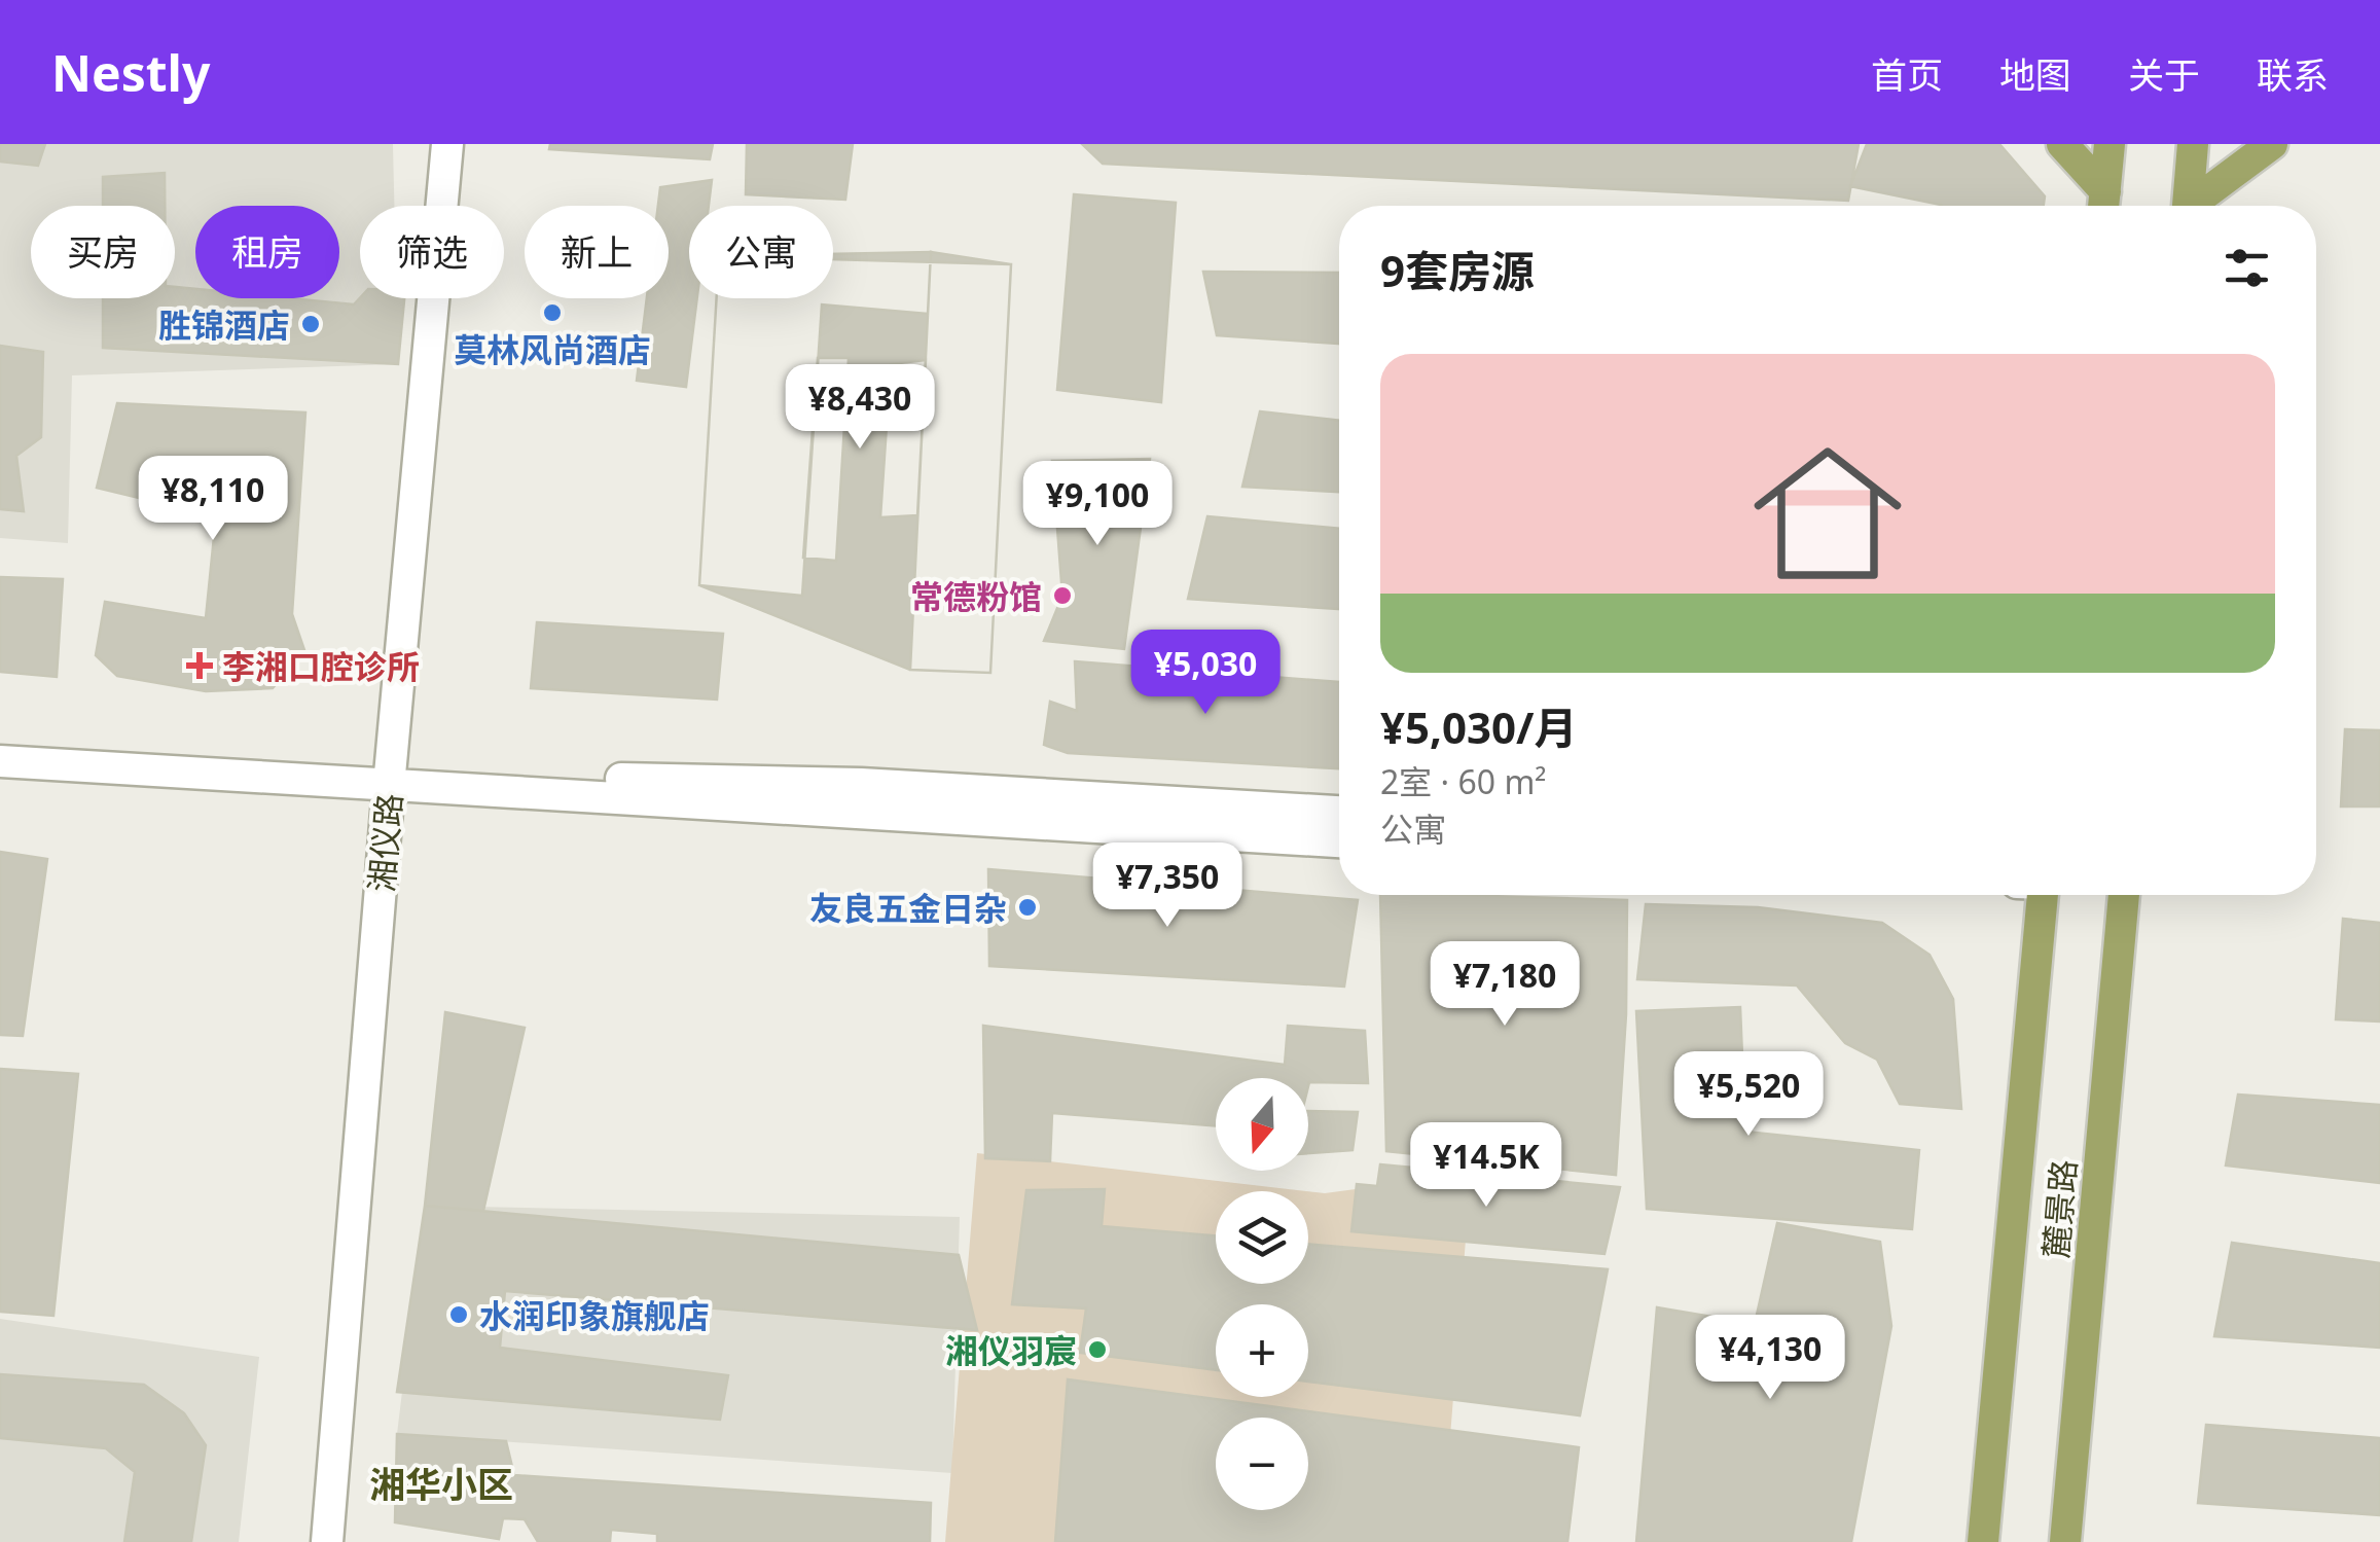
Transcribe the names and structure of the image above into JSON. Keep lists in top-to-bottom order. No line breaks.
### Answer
{"streets":{"main road":["麓景路"],"street":["湘仪路"]},"districts":["湘华小区"],"places":{"other":["莫林风尚酒店","胜锦酒店","常德粉馆","友良五金日杂","水润印象旗舰店","湘仪羽宸"],"health":["李湘口腔诊所"]},"north":"bottom","page":{"header":"Nestly","nav":["首页","地图","关于","联系"],"chip":["买房","租房","筛选","新上","公寓"],"heading":"9套房源","list":[{"name":"¥5,030/月","note":"2室 · 60 m² · 公寓"}],"price":["¥8,430","¥8,110","¥9,100","¥5,030","¥7,350","¥7,180","¥5,520","¥14.5K","¥4,130"],"map_buttons":["+","−"]}}
